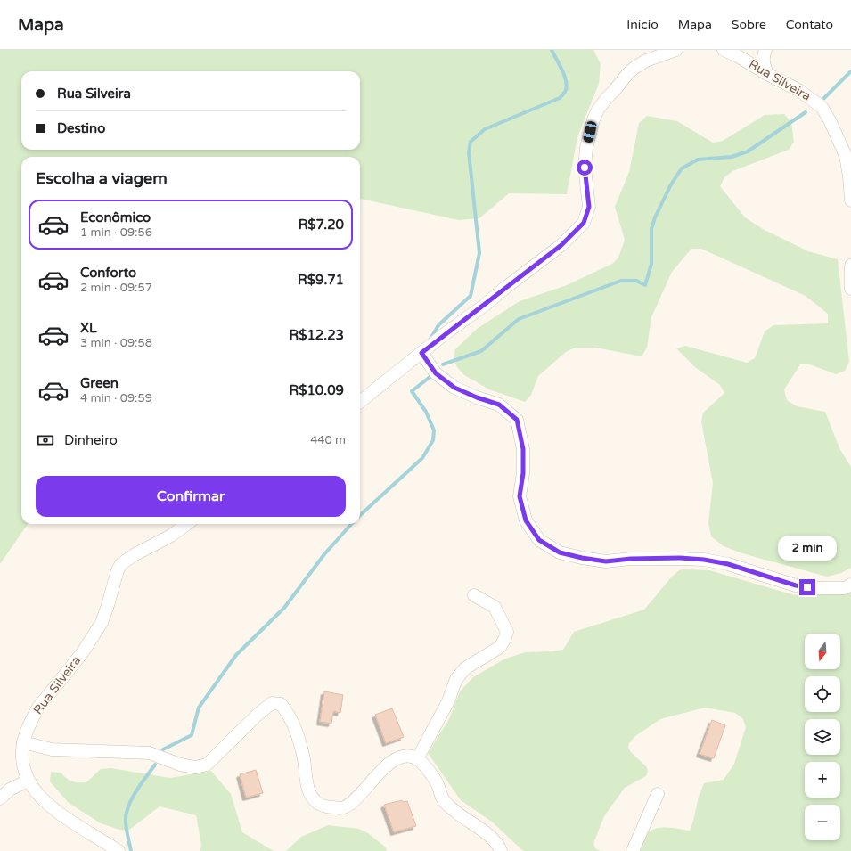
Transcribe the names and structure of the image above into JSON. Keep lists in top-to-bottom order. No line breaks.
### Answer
{"streets":{"street":["Rua Silveira"]},"north":"bottom","page":{"header":"Mapa","nav":["Início","Mapa","Sobre","Contato"],"banner":["Rua Silveira","Destino"],"heading":"Escolha a viagem","list":[{"name":"Econômico","note":"1 min · 09:56","value":"R$7.20"},{"name":"Conforto","note":"2 min · 09:57","value":"R$9.71"},{"name":"XL","note":"3 min · 09:58","value":"R$12.23"},{"name":"Green","note":"4 min · 09:59","value":"R$10.09"}],"pay":["Dinheiro","440 m"],"buttons":"Confirmar","bubble":"2 min","map_buttons":["+","−"]}}
